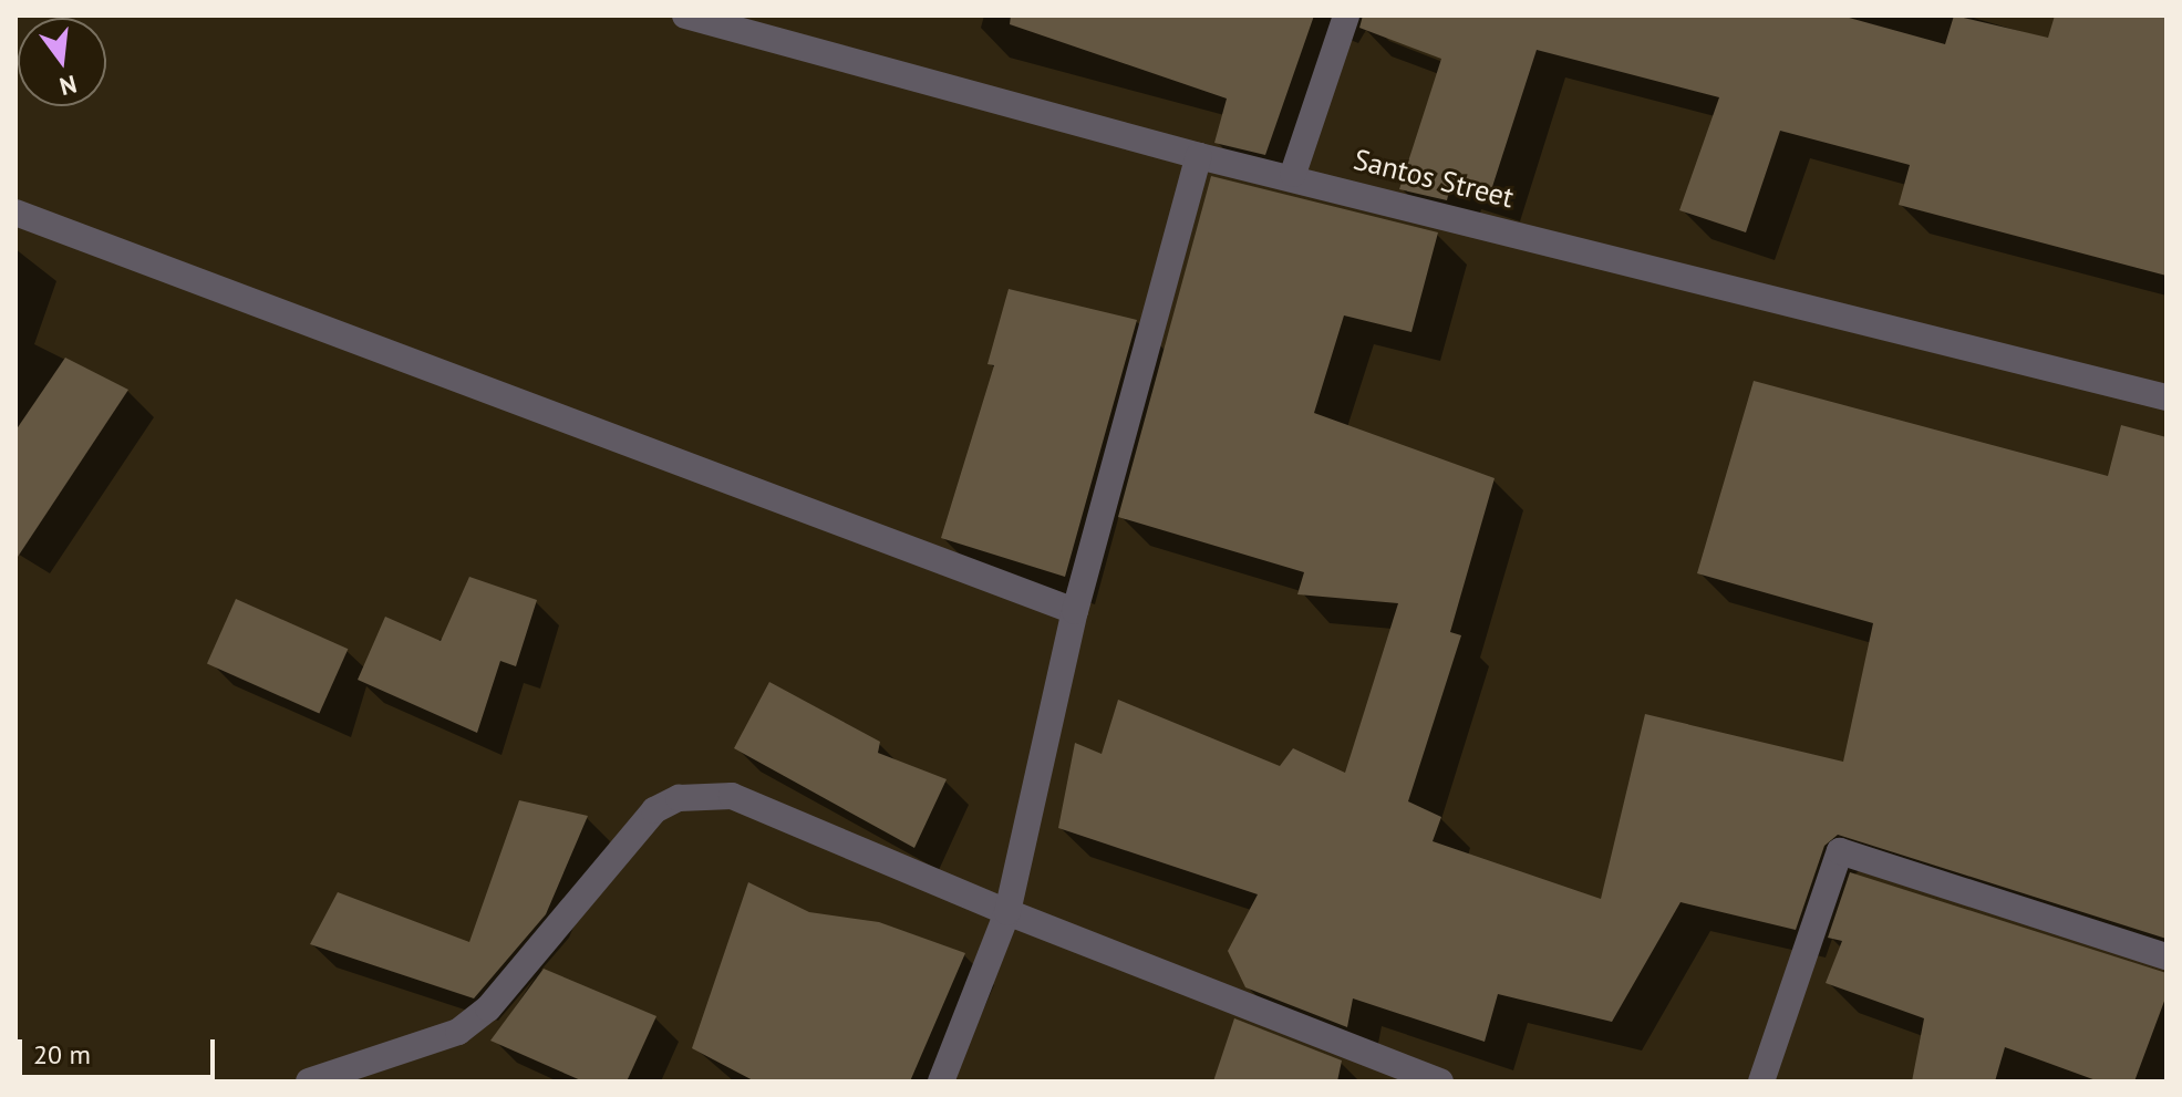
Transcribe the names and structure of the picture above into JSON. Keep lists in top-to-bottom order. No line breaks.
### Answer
{"streets":{"street":["Santos Street"]},"scale_bar":"20 m","north":"bottom"}
